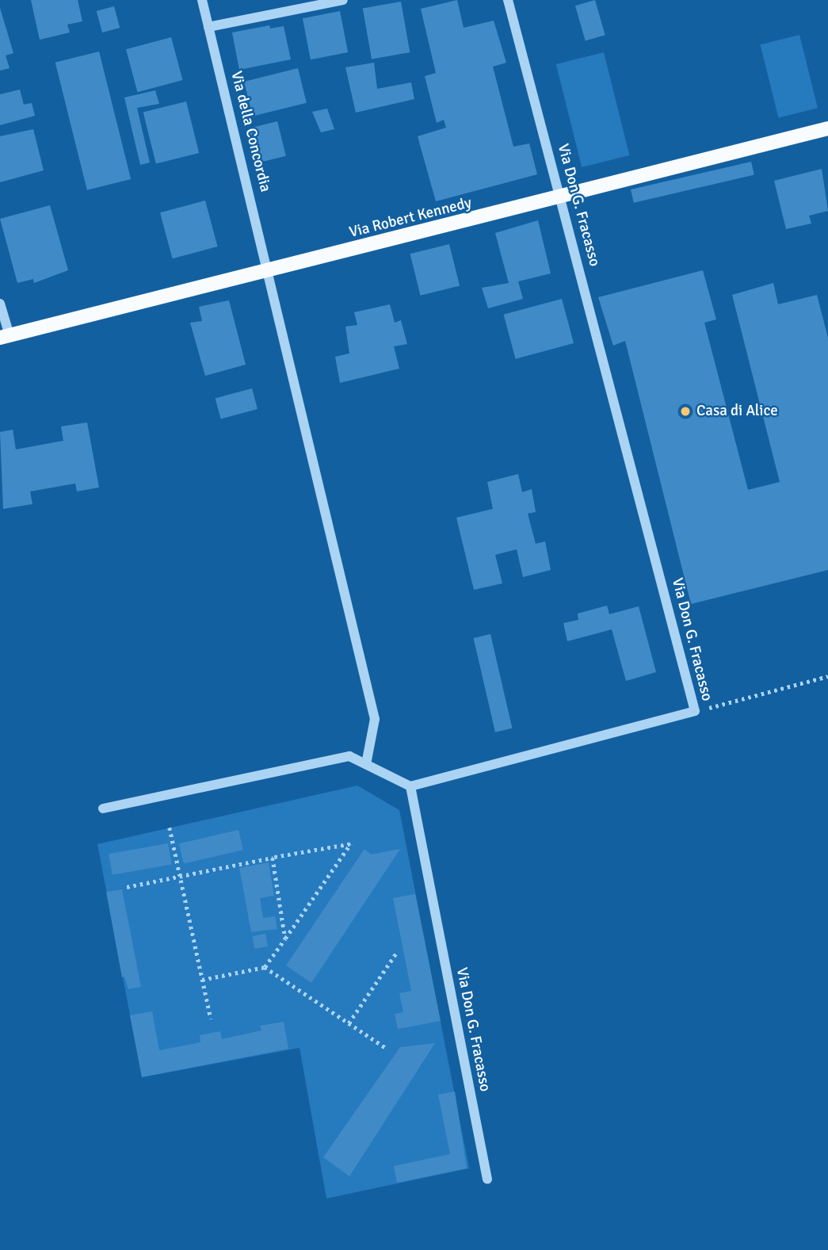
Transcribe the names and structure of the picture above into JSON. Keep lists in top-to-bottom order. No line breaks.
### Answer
{"streets":{"main road":["Via Robert Kennedy"],"street":["Via della Concordia","Via Don G. Fracasso"]},"crossings":[["Via della Concordia","Via Robert Kennedy"],["Via Don G. Fracasso","Via Robert Kennedy"]],"places":["Casa di Alice"]}
